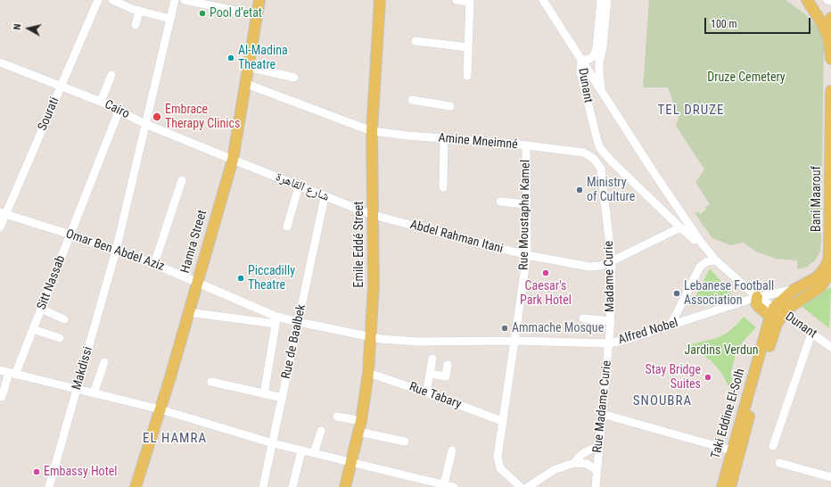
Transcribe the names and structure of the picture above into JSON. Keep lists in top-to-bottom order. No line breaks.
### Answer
{"streets":{"main road":["Bani Maarouf","Hamra Street","Emile Eddé Street","Taki Eddine El-Solh"],"street":["Dunant","Cairo","Sourati","Amine Mneimné","شارع القاهرة","Rue Moustapha Kamel","Abdel Rahman Itani","Omar Ben Abdel Aziz","Madame Curie","Sitt Nassab","Alfred Nobel","Rue de Baalbek","Makdissi","Rue Tabary","Rue Madame Curie"]},"crossings":[["Dunant","Bani Maarouf"],["Dunant","Abdel Rahman Itani"],["Dunant","Alfred Nobel"],["Dunant","Taki Eddine El-Solh"],["Cairo","Sourati"],["Cairo","شارع القاهرة"],["Cairo","Hamra Street"],["Cairo","Sitt Nassab"],["Cairo","Makdissi"],["Sourati","Omar Ben Abdel Aziz"],["Amine Mneimné","Rue Moustapha Kamel"],["Amine Mneimné","Hamra Street"],["Amine Mneimné","Emile Eddé Street"],["Amine Mneimné","Madame Curie"],["شارع القاهرة","Abdel Rahman Itani"],["شارع القاهرة","Hamra Street"],["شارع القاهرة","Emile Eddé Street"],["شارع القاهرة","Rue de Baalbek"],["Bani Maarouf","Alfred Nobel"],["Bani Maarouf","Taki Eddine El-Solh"],["Rue Moustapha Kamel","Abdel Rahman Itani"],["Rue Moustapha Kamel","Alfred Nobel"],["Rue Moustapha Kamel","Rue Tabary"],["Abdel Rahman Itani","Emile Eddé Street"],["Abdel Rahman Itani","Madame Curie"],["Hamra Street","Omar Ben Abdel Aziz"],["Emile Eddé Street","Omar Ben Abdel Aziz"],["Emile Eddé Street","Alfred Nobel"],["Emile Eddé Street","Rue Tabary"],["Omar Ben Abdel Aziz","Sitt Nassab"],["Omar Ben Abdel Aziz","Alfred Nobel"],["Omar Ben Abdel Aziz","Rue de Baalbek"],["Omar Ben Abdel Aziz","Makdissi"],["Madame Curie","Alfred Nobel"],["Madame Curie","Rue Madame Curie"],["Alfred Nobel","Rue Madame Curie"]],"districts":["TEL DRUZE","SNOUBRA","EL HAMRA"],"parks":["Druze Cemetery","Jardins Verdun"],"places":["Pool d’etat","Al-Madina Theatre","Embrace Therapy Clinics","Ministry of Culture","Caesar's Park Hotel","Piccadilly Theatre","Lebanese Football Association","Ammache Mosque","Stay Bridge Suites","Embassy Hotel"],"scale_bar":"100 m","north":"left"}
